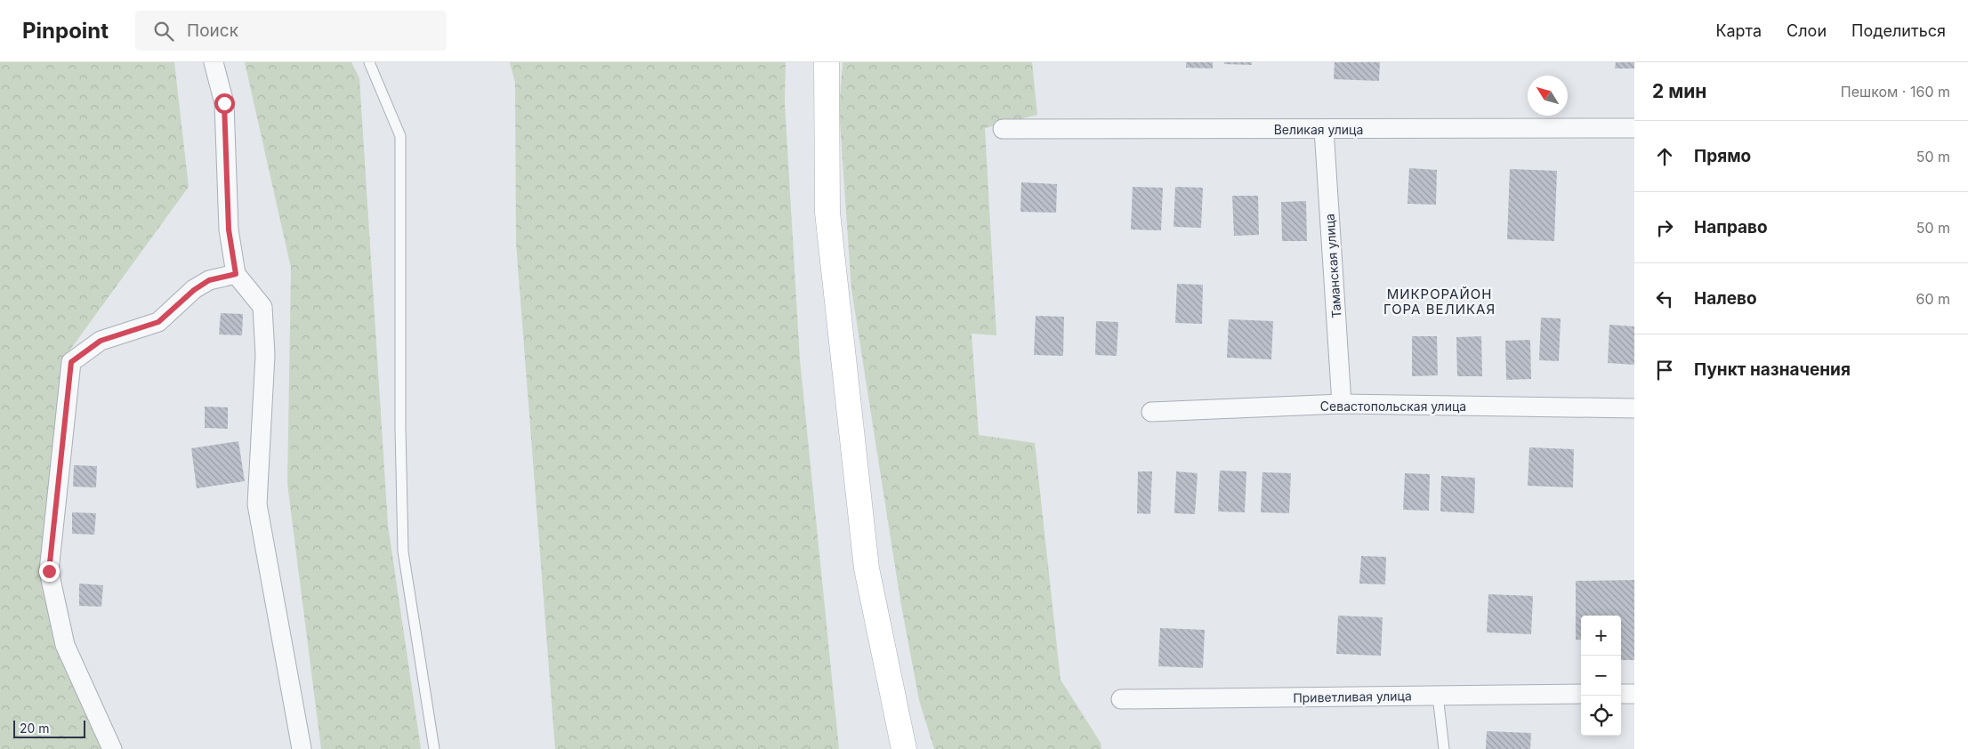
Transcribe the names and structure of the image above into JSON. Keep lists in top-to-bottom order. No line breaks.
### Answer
{"streets":{"street":["Великая улица","Таманская улица","Севастопольская улица","Приветливая улица"]},"crossings":[["Великая улица","Таманская улица"],["Таманская улица","Севастопольская улица"]],"districts":["МИКРОРАЙОН ГОРА ВЕЛИКАЯ"],"scale_bar":"20 m","north":"top left","page":{"header":"Pinpoint","search":"Поиск","nav":["Карта","Слои","Поделиться"],"heading":["2 мин","Пешком · 160 m"],"list":[["Прямо","50 m"],["Направо","50 m"],["Налево","60 m"],"Пункт назначения"],"map_buttons":["+","−"],"scale":"20 m"}}
